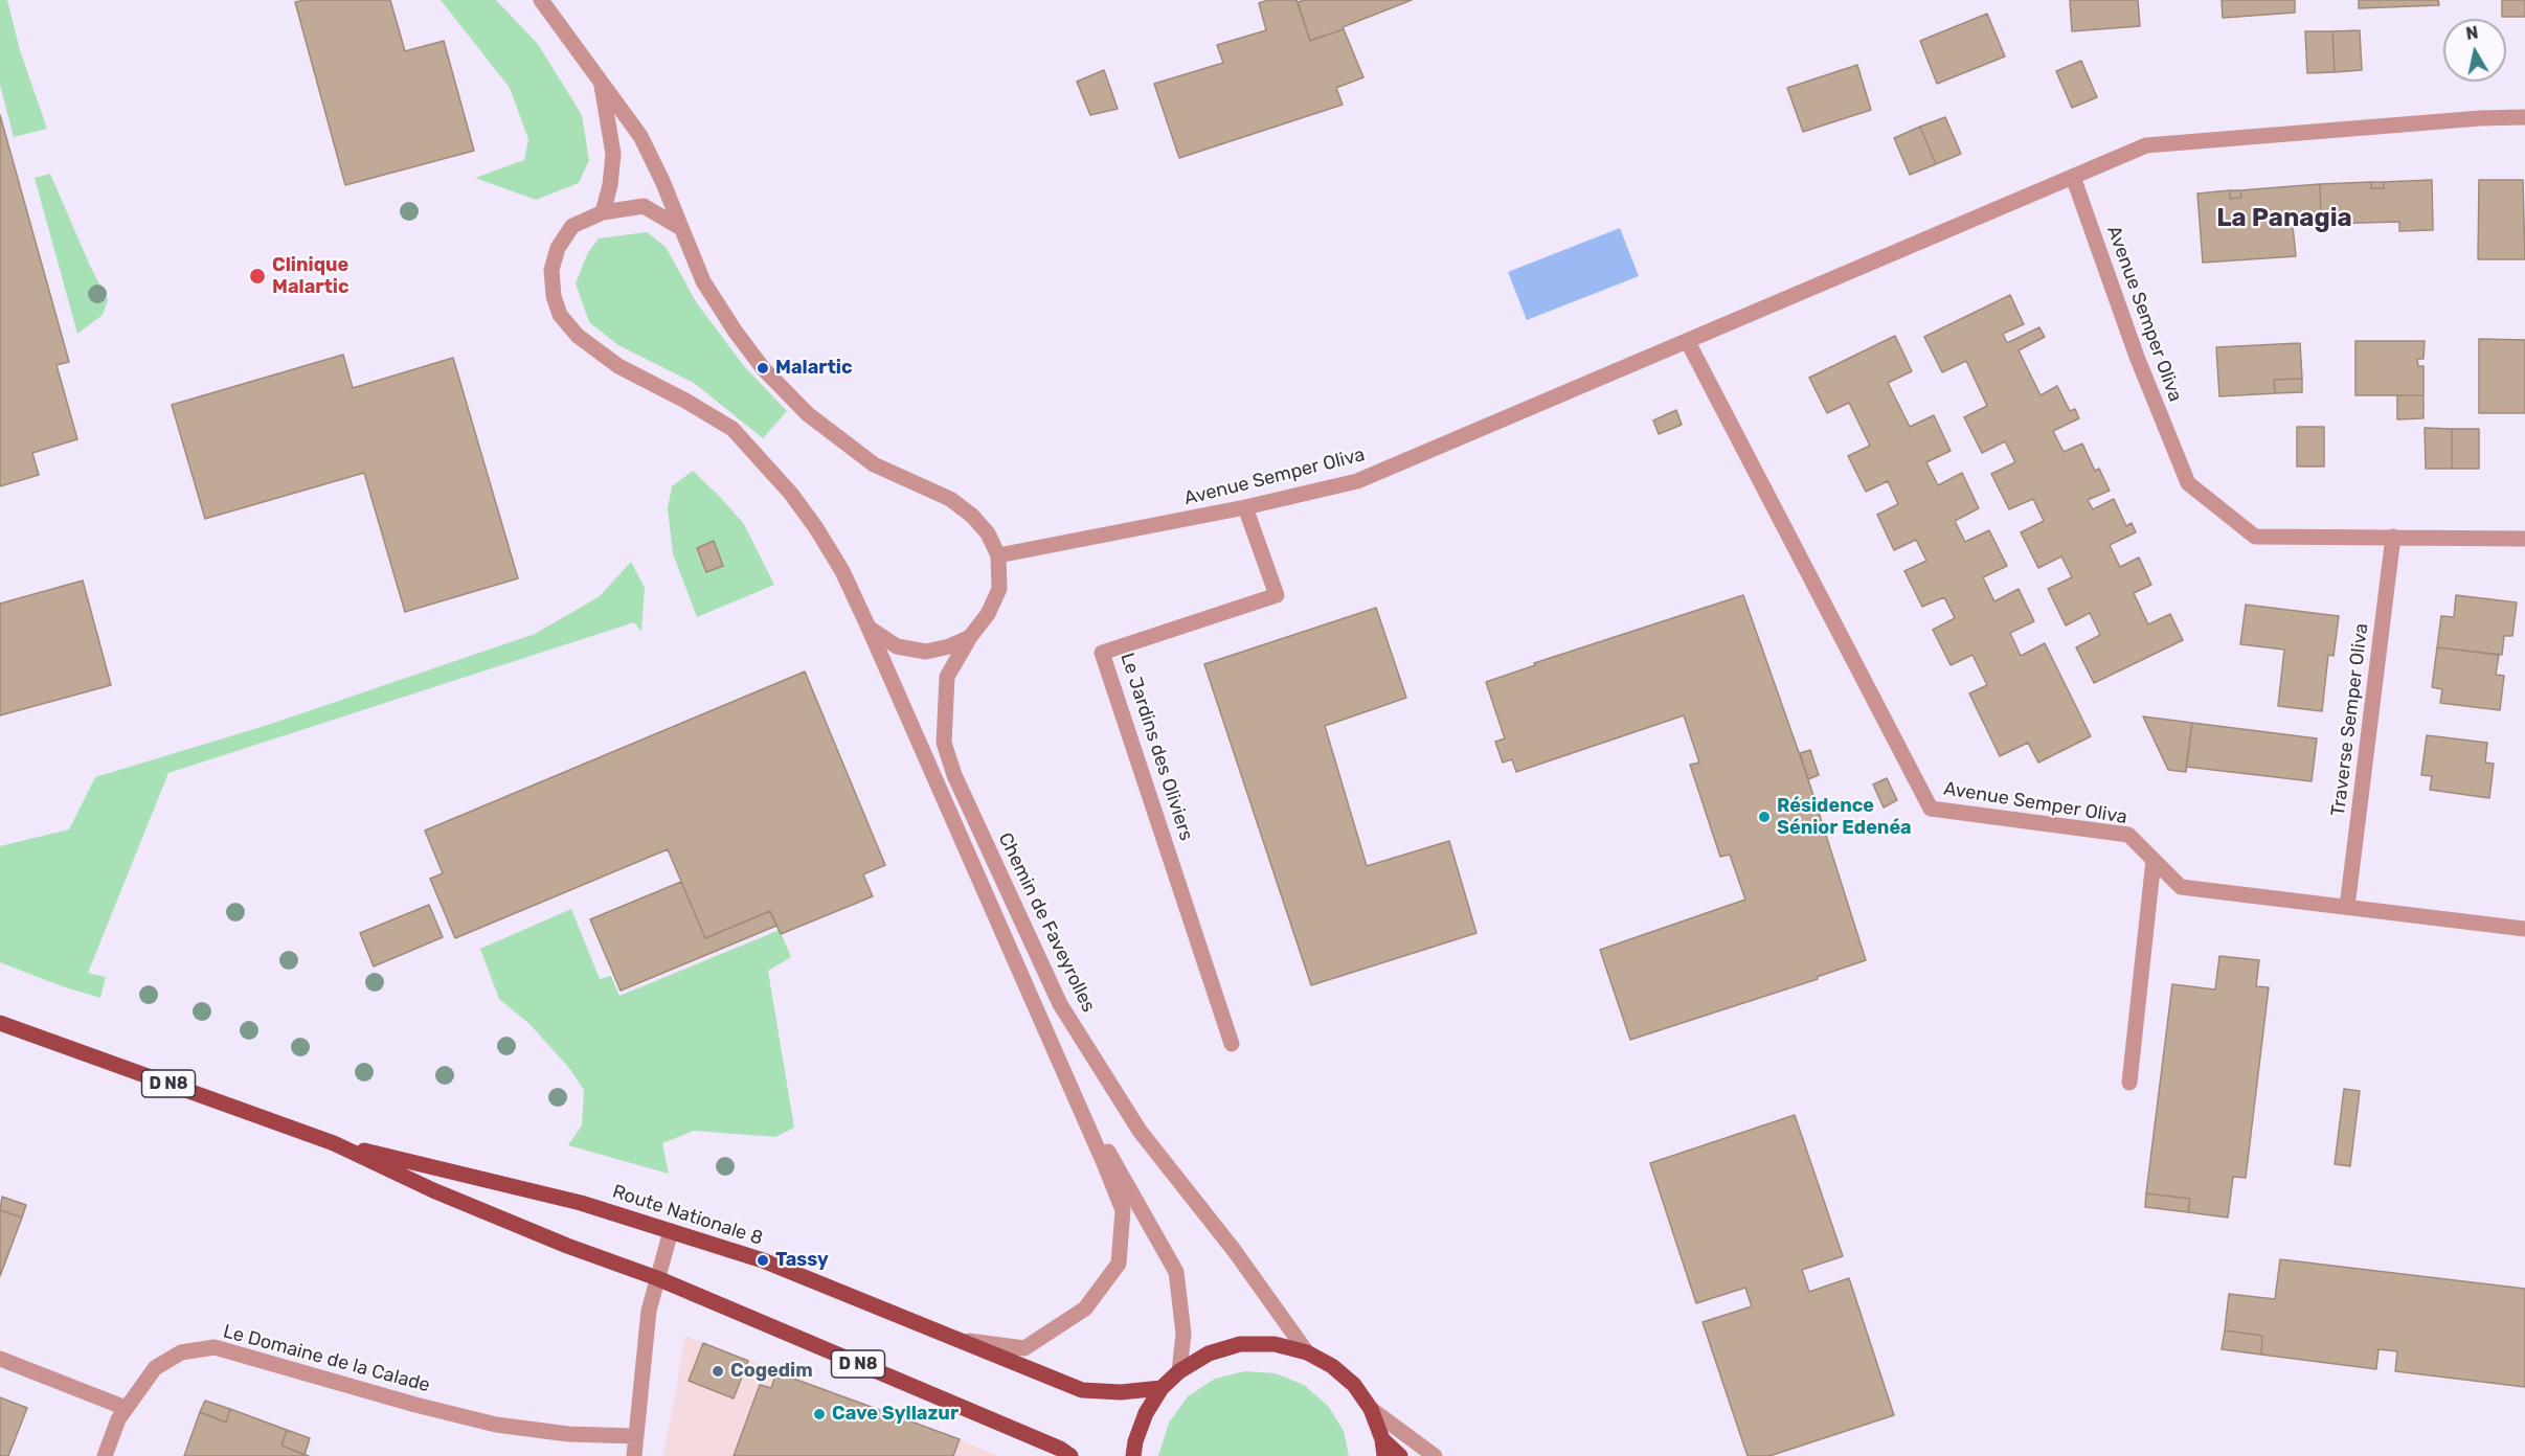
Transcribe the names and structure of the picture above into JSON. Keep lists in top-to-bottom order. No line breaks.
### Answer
{"streets":{"main road":["D N8","Route Nationale 8"],"street":["Avenue Semper Oliva","Traverse Semper Oliva","Le Jardins des Oliviers","Chemin de Faveyrolles","Le Domaine de la Calade"]},"crossings":[["Avenue Semper Oliva","Traverse Semper Oliva"],["Avenue Semper Oliva","Le Jardins des Oliviers"],["Avenue Semper Oliva","Chemin de Faveyrolles"]],"districts":["La Panagia"],"places":["Clinique Malartic","Malartic","Résidence Sénior Edenéa","Tassy","Cogedim","Cave Syllazur"],"north":"top"}
